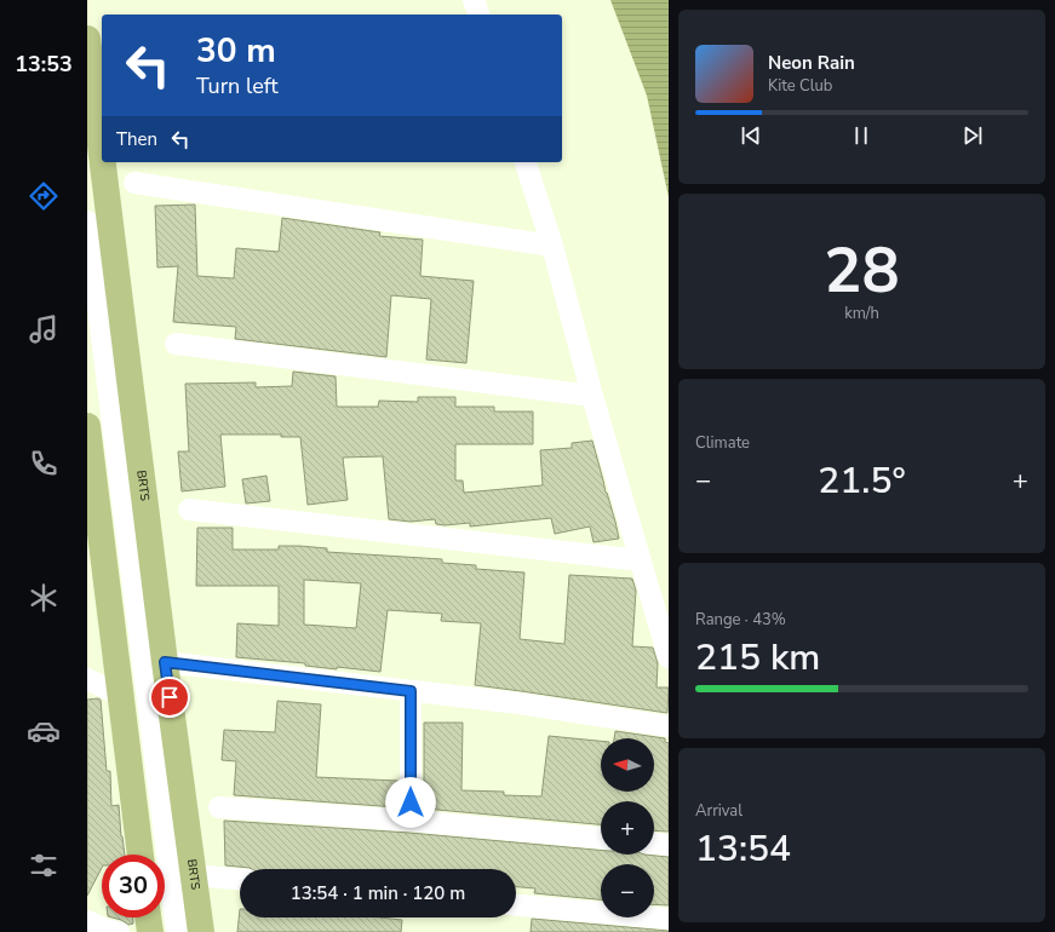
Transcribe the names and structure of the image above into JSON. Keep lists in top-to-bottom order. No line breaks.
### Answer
{"streets":{"main road":["BRTS"]},"north":"left","page":{"tabs":"13:53","turn":["30 m","Turn left"],"song":["Neon Rain","Kite Club"],"then":"Then","tile":[["28","km/h"],"Climate",["Range · 43%","215 km"],["Arrival","13:54"]],"heat":["−","21.5°","+"],"map_buttons":["+","−"],"limit":"30","trip":"13:54 · 1 min · 120 m"}}
